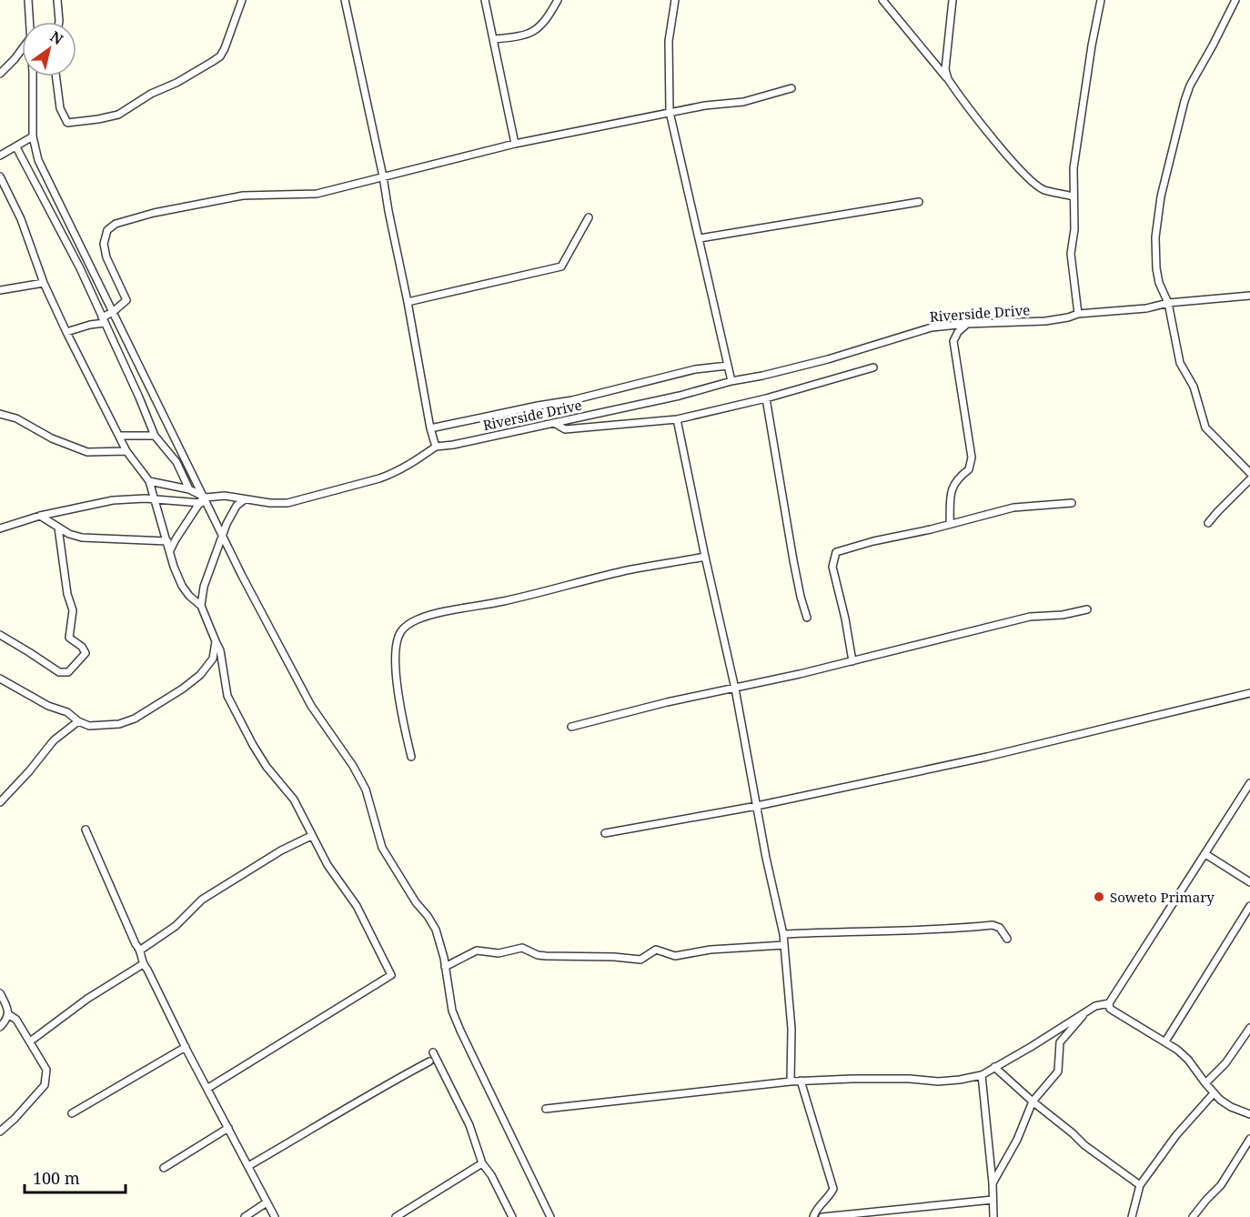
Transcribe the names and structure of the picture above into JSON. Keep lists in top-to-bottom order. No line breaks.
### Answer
{"streets":{"street":["Riverside Drive"]},"places":["Soweto Primary"],"scale_bar":"100 m","north":"top right"}
